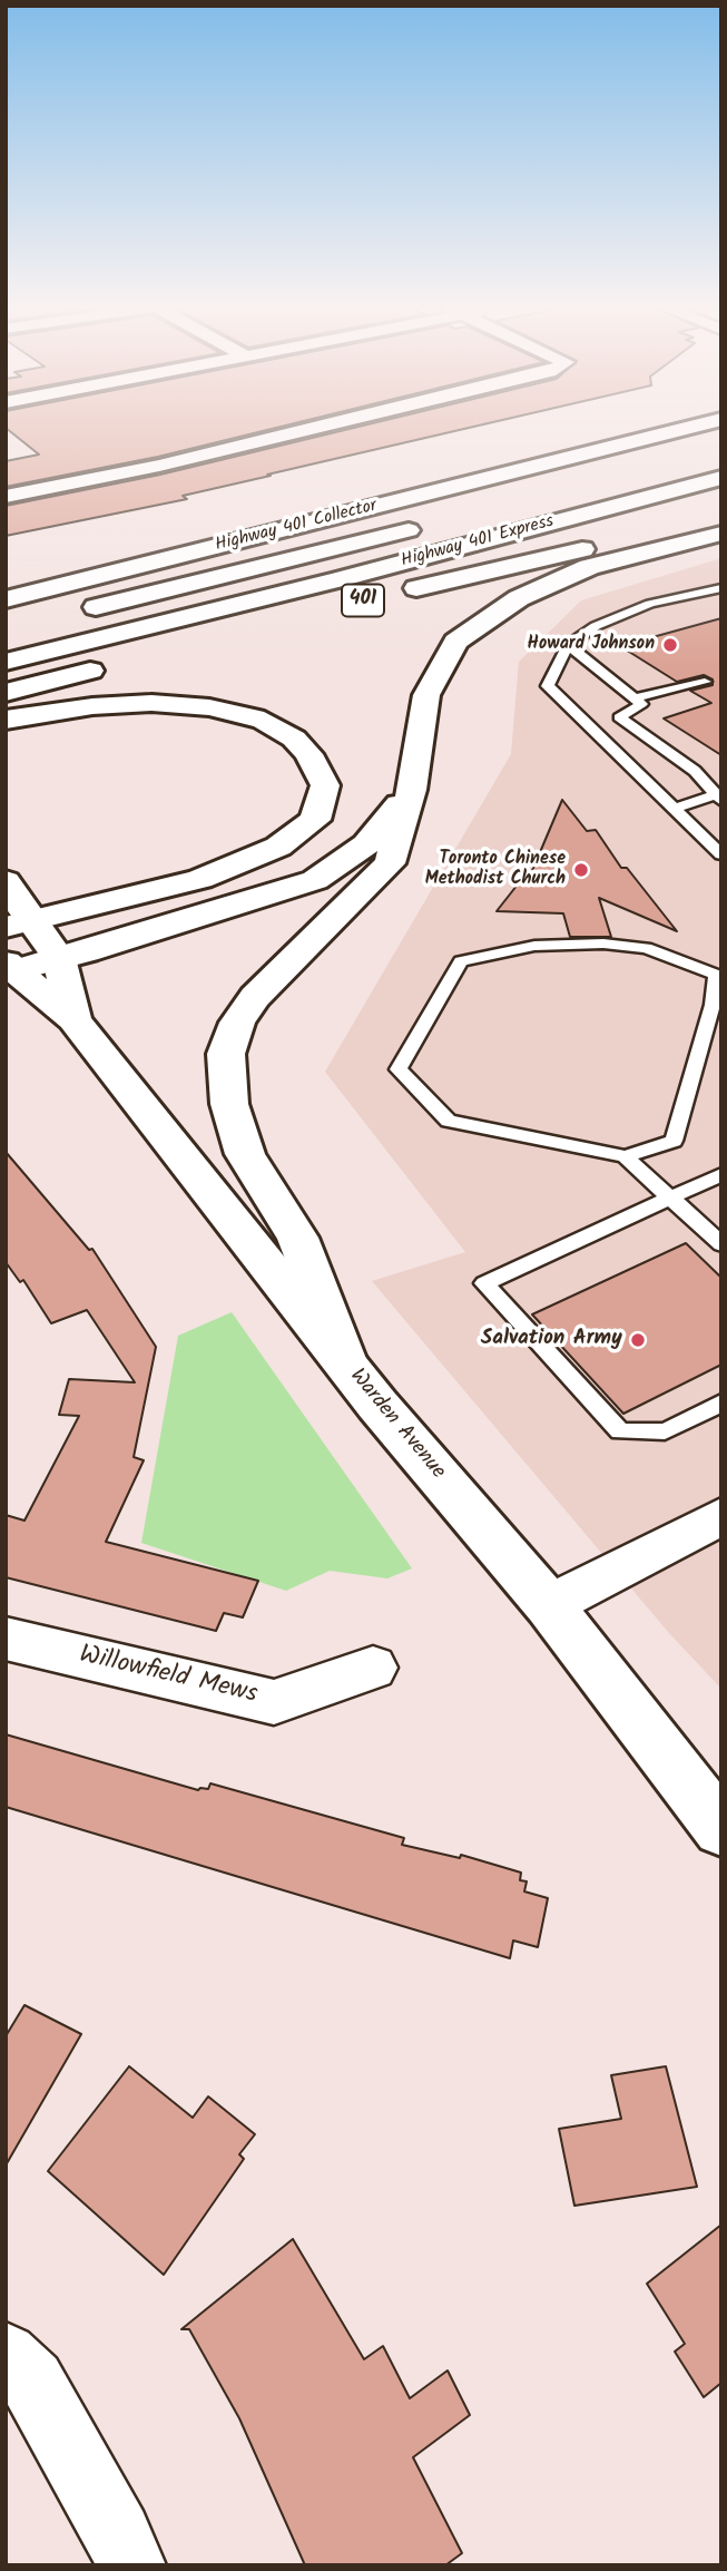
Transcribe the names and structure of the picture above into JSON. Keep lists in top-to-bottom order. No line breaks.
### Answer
{"streets":{"main road":["Highway 401 Collector","Highway 401 Express","401","Warden Avenue"],"street":["Willowfield Mews"]},"places":["Howard Johnson","Toronto Chinese Methodist Church","Salvation Army"]}
